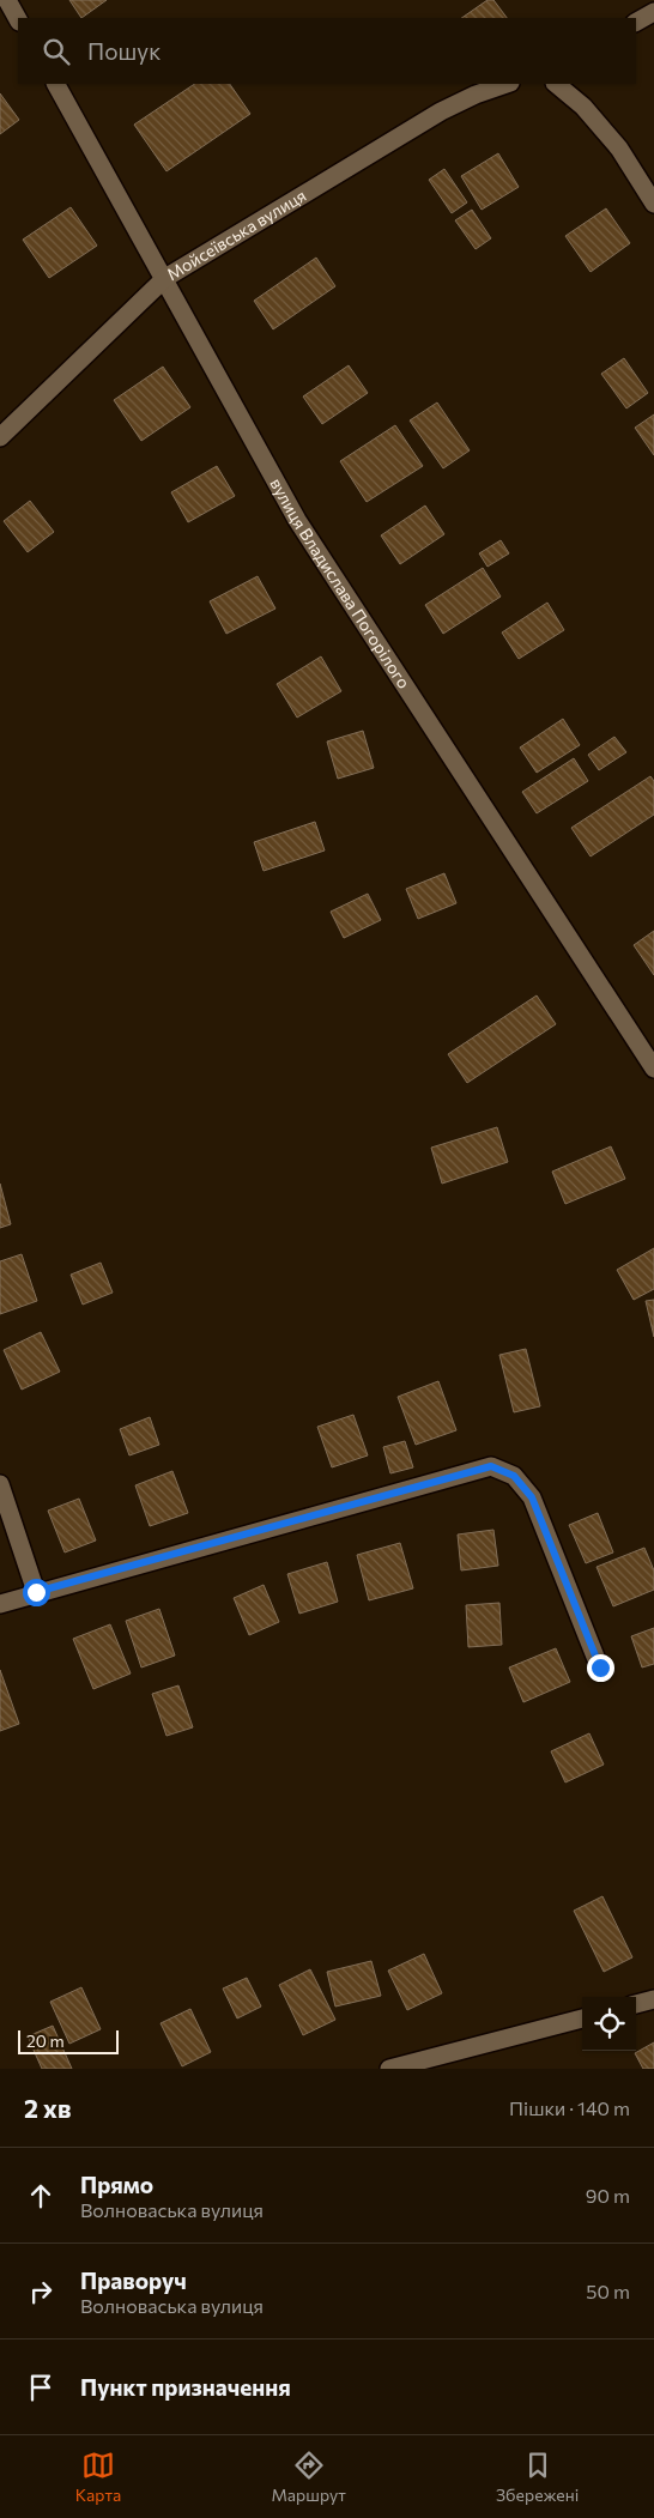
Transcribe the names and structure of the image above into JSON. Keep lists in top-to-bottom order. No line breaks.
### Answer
{"streets":{"street":["Мойсеївська вулиця","вулиця Владислава Погорілого"]},"crossings":[["Мойсеївська вулиця","вулиця Владислава Погорілого"]],"scale_bar":"20 m","page":{"search":"Пошук","scale":"20 m","heading":["2 хв","Пішки · 140 m"],"list":[["Прямо","Волноваська вулиця","90 m"],["Праворуч","Волноваська вулиця","50 m"],"Пункт призначення"],"nav":["Карта","Маршрут","Збережені"]}}
